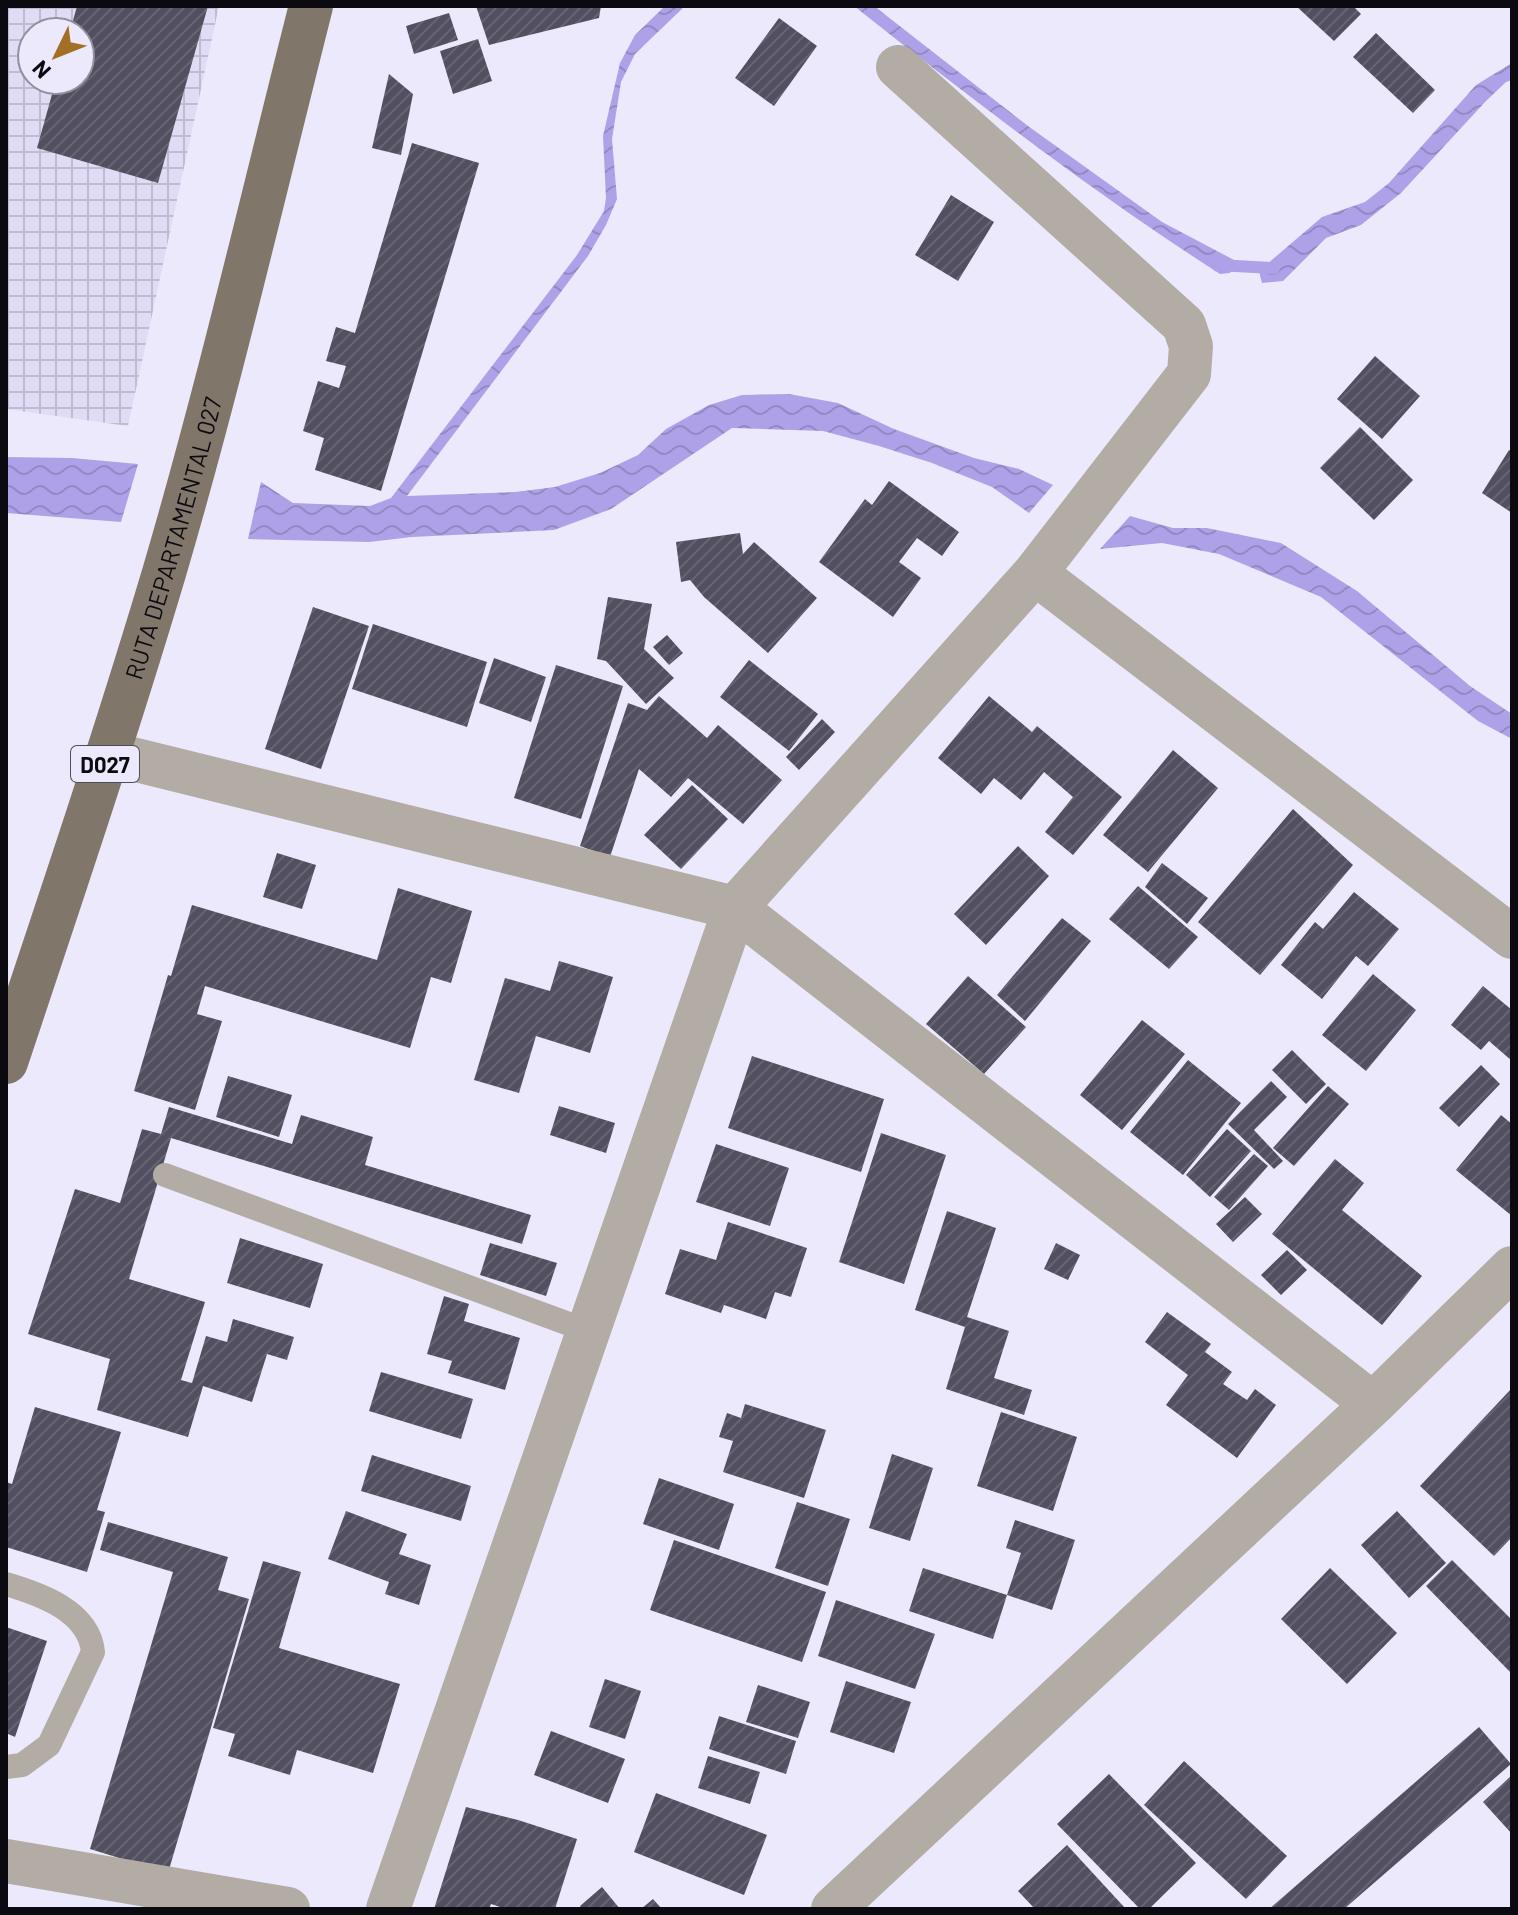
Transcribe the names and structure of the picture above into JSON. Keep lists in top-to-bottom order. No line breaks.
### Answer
{"streets":{"main road":["RUTA DEPARTAMENTAL 027","D027"]},"north":"bottom left"}
